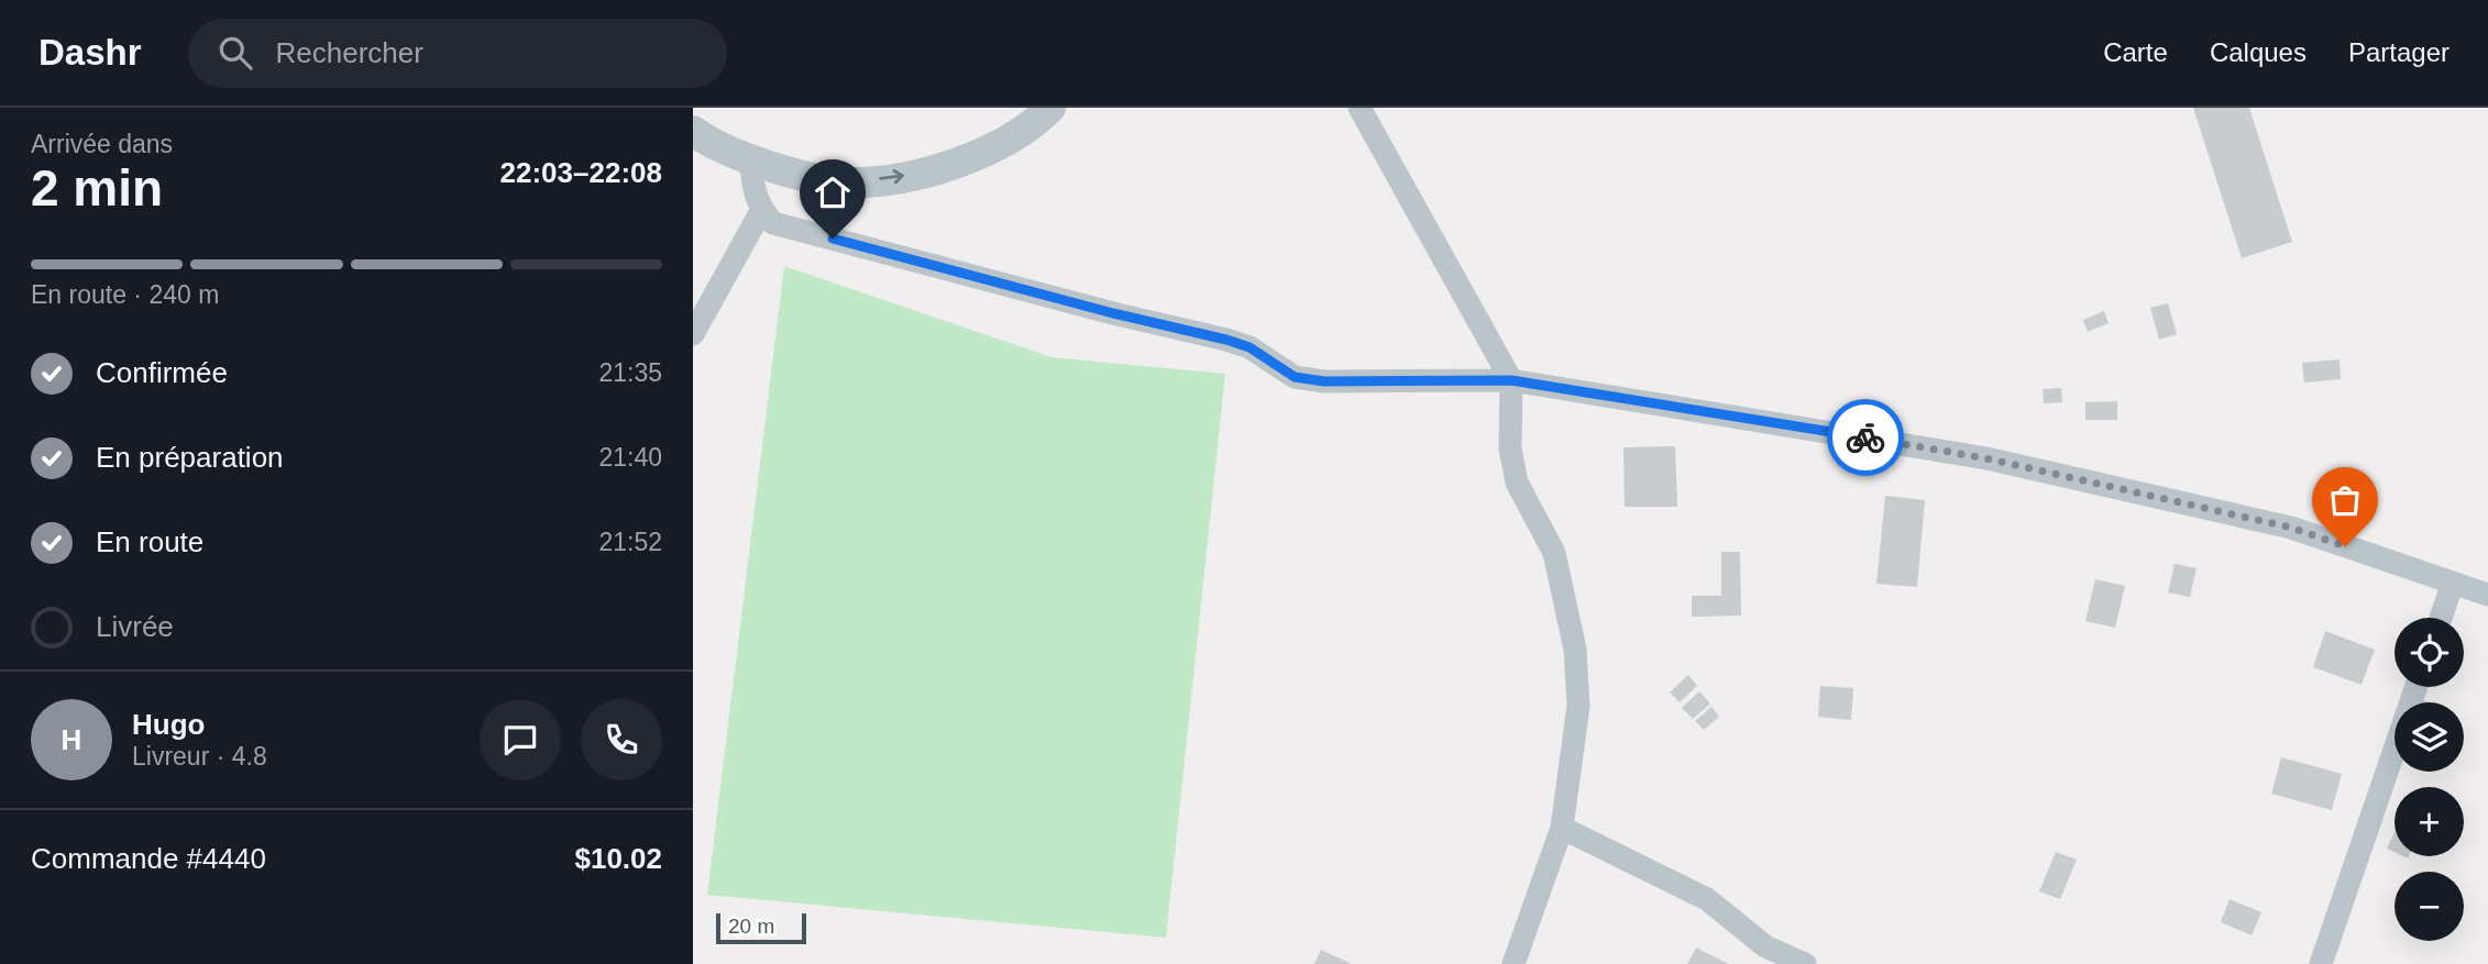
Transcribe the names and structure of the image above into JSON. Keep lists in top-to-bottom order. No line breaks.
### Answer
{"scale_bar":"20 m","page":{"header":"Dashr","search":"Rechercher","nav":["Carte","Calques","Partager"],"heading":["2 min","Arrivée dans","22:03–22:08"],"panel":["Hugo","Livreur · 4.8","Commande #4440","$10.02"],"bar":"En route · 240 m","list":[["Confirmée","21:35"],["En préparation","21:40"],["En route","21:52"],"Livrée"],"map_buttons":["+","−"],"round":"H","scale":"20 m"}}
